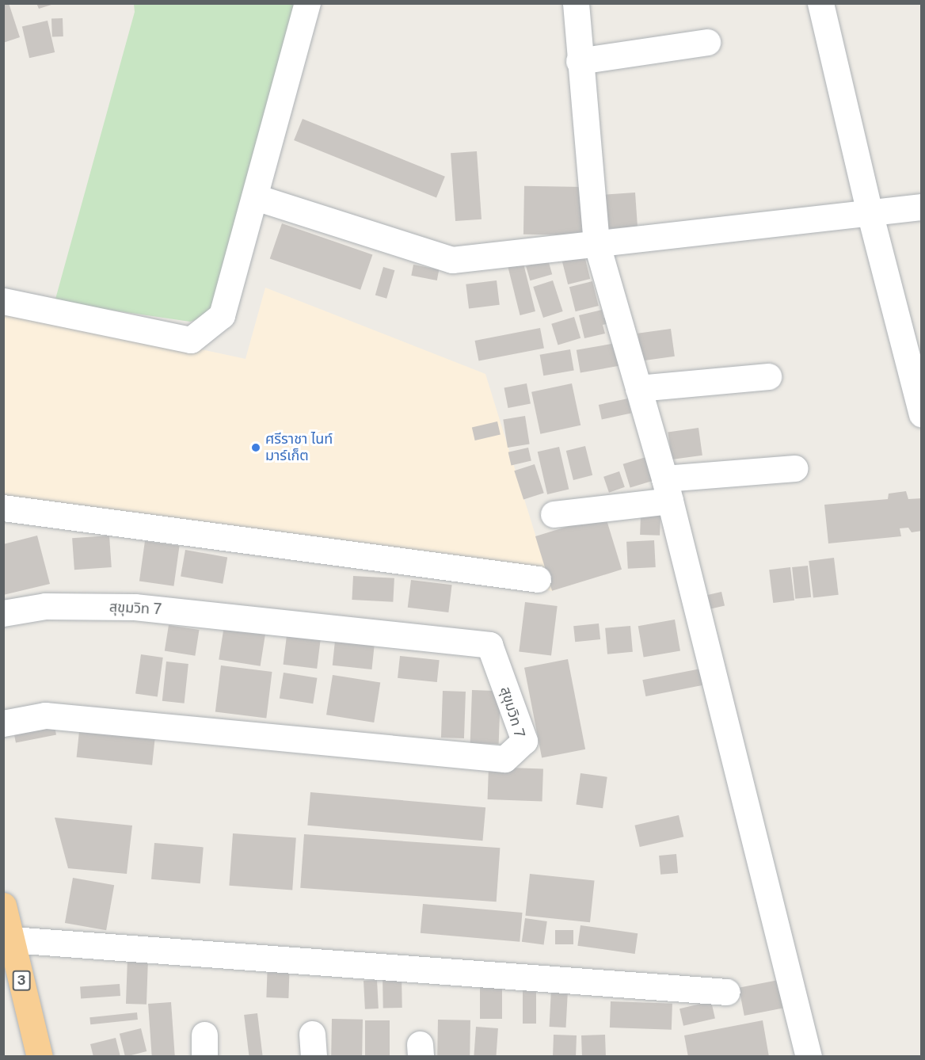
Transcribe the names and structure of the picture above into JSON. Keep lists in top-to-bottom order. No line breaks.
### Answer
{"streets":{"highway":["3"],"street":["สุขุมวิท 7"]},"places":["ศรีราชา ไนท์ มาร์เก็ต"]}
